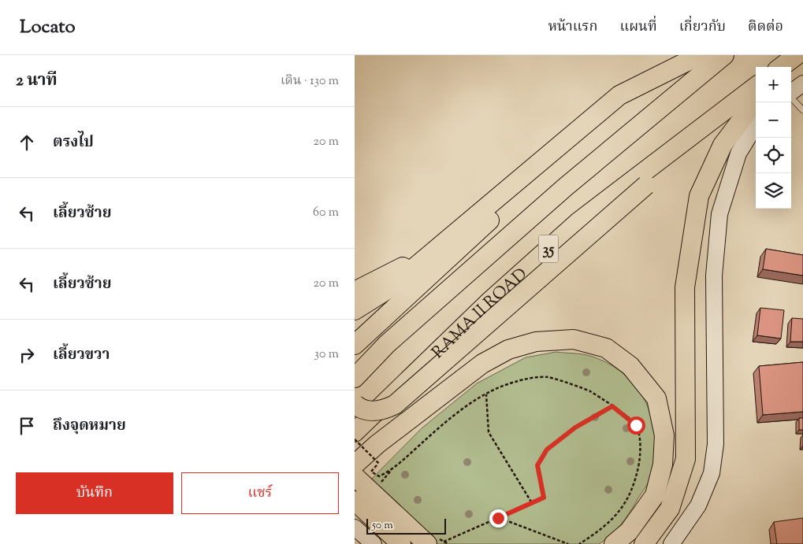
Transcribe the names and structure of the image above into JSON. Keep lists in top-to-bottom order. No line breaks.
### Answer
{"streets":{"highway":["35","RAMA II ROAD"]},"scale_bar":"50 m","page":{"header":"Locato","nav":["หน้าแรก","แผนที่","เกี่ยวกับ","ติดต่อ"],"heading":["2 นาที","เดิน · 130 m"],"map_buttons":["+","−"],"list":[["ตรงไป","20 m"],["เลี้ยวซ้าย","60 m"],["เลี้ยวซ้าย","20 m"],["เลี้ยวขวา","30 m"],"ถึงจุดหมาย"],"buttons":["บันทึก","แชร์"],"scale":"50 m"}}
